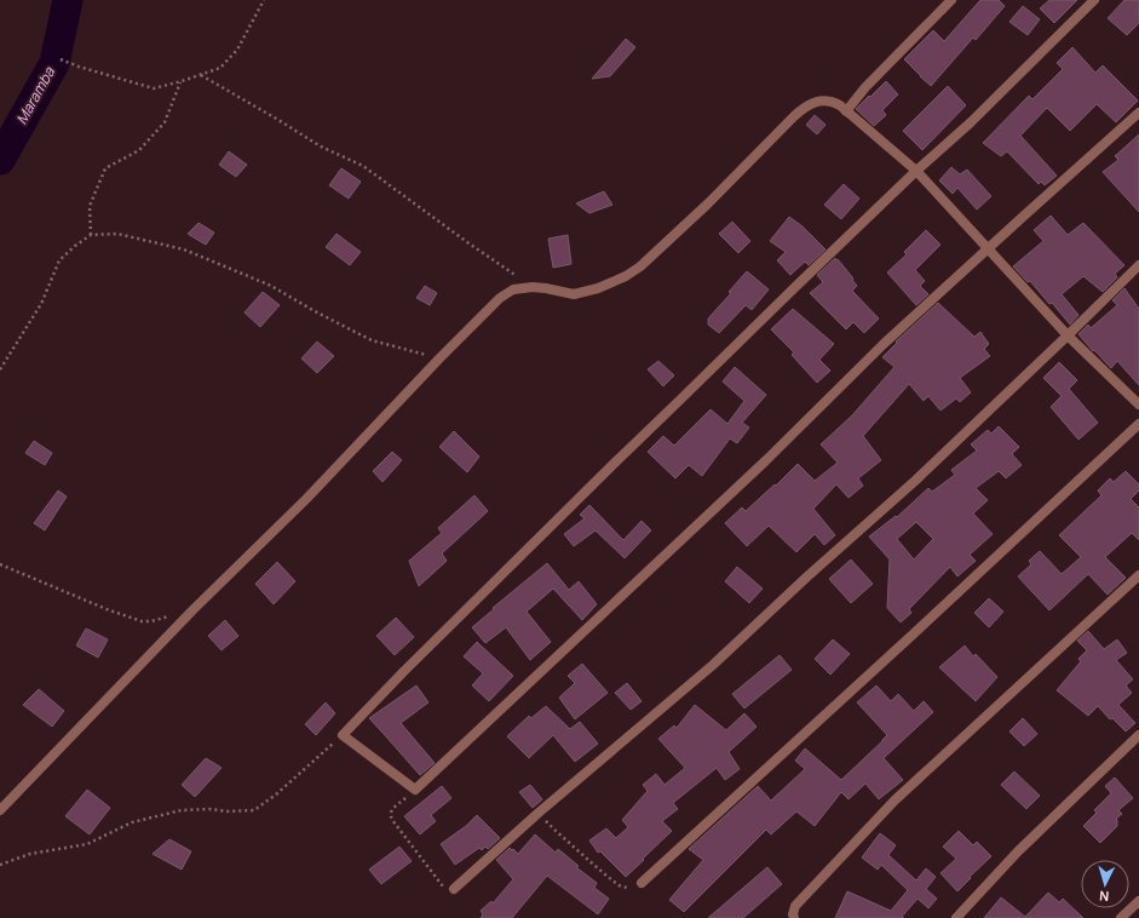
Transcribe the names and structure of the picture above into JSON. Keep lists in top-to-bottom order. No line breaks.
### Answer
{"water":["Maramba"],"north":"bottom"}
